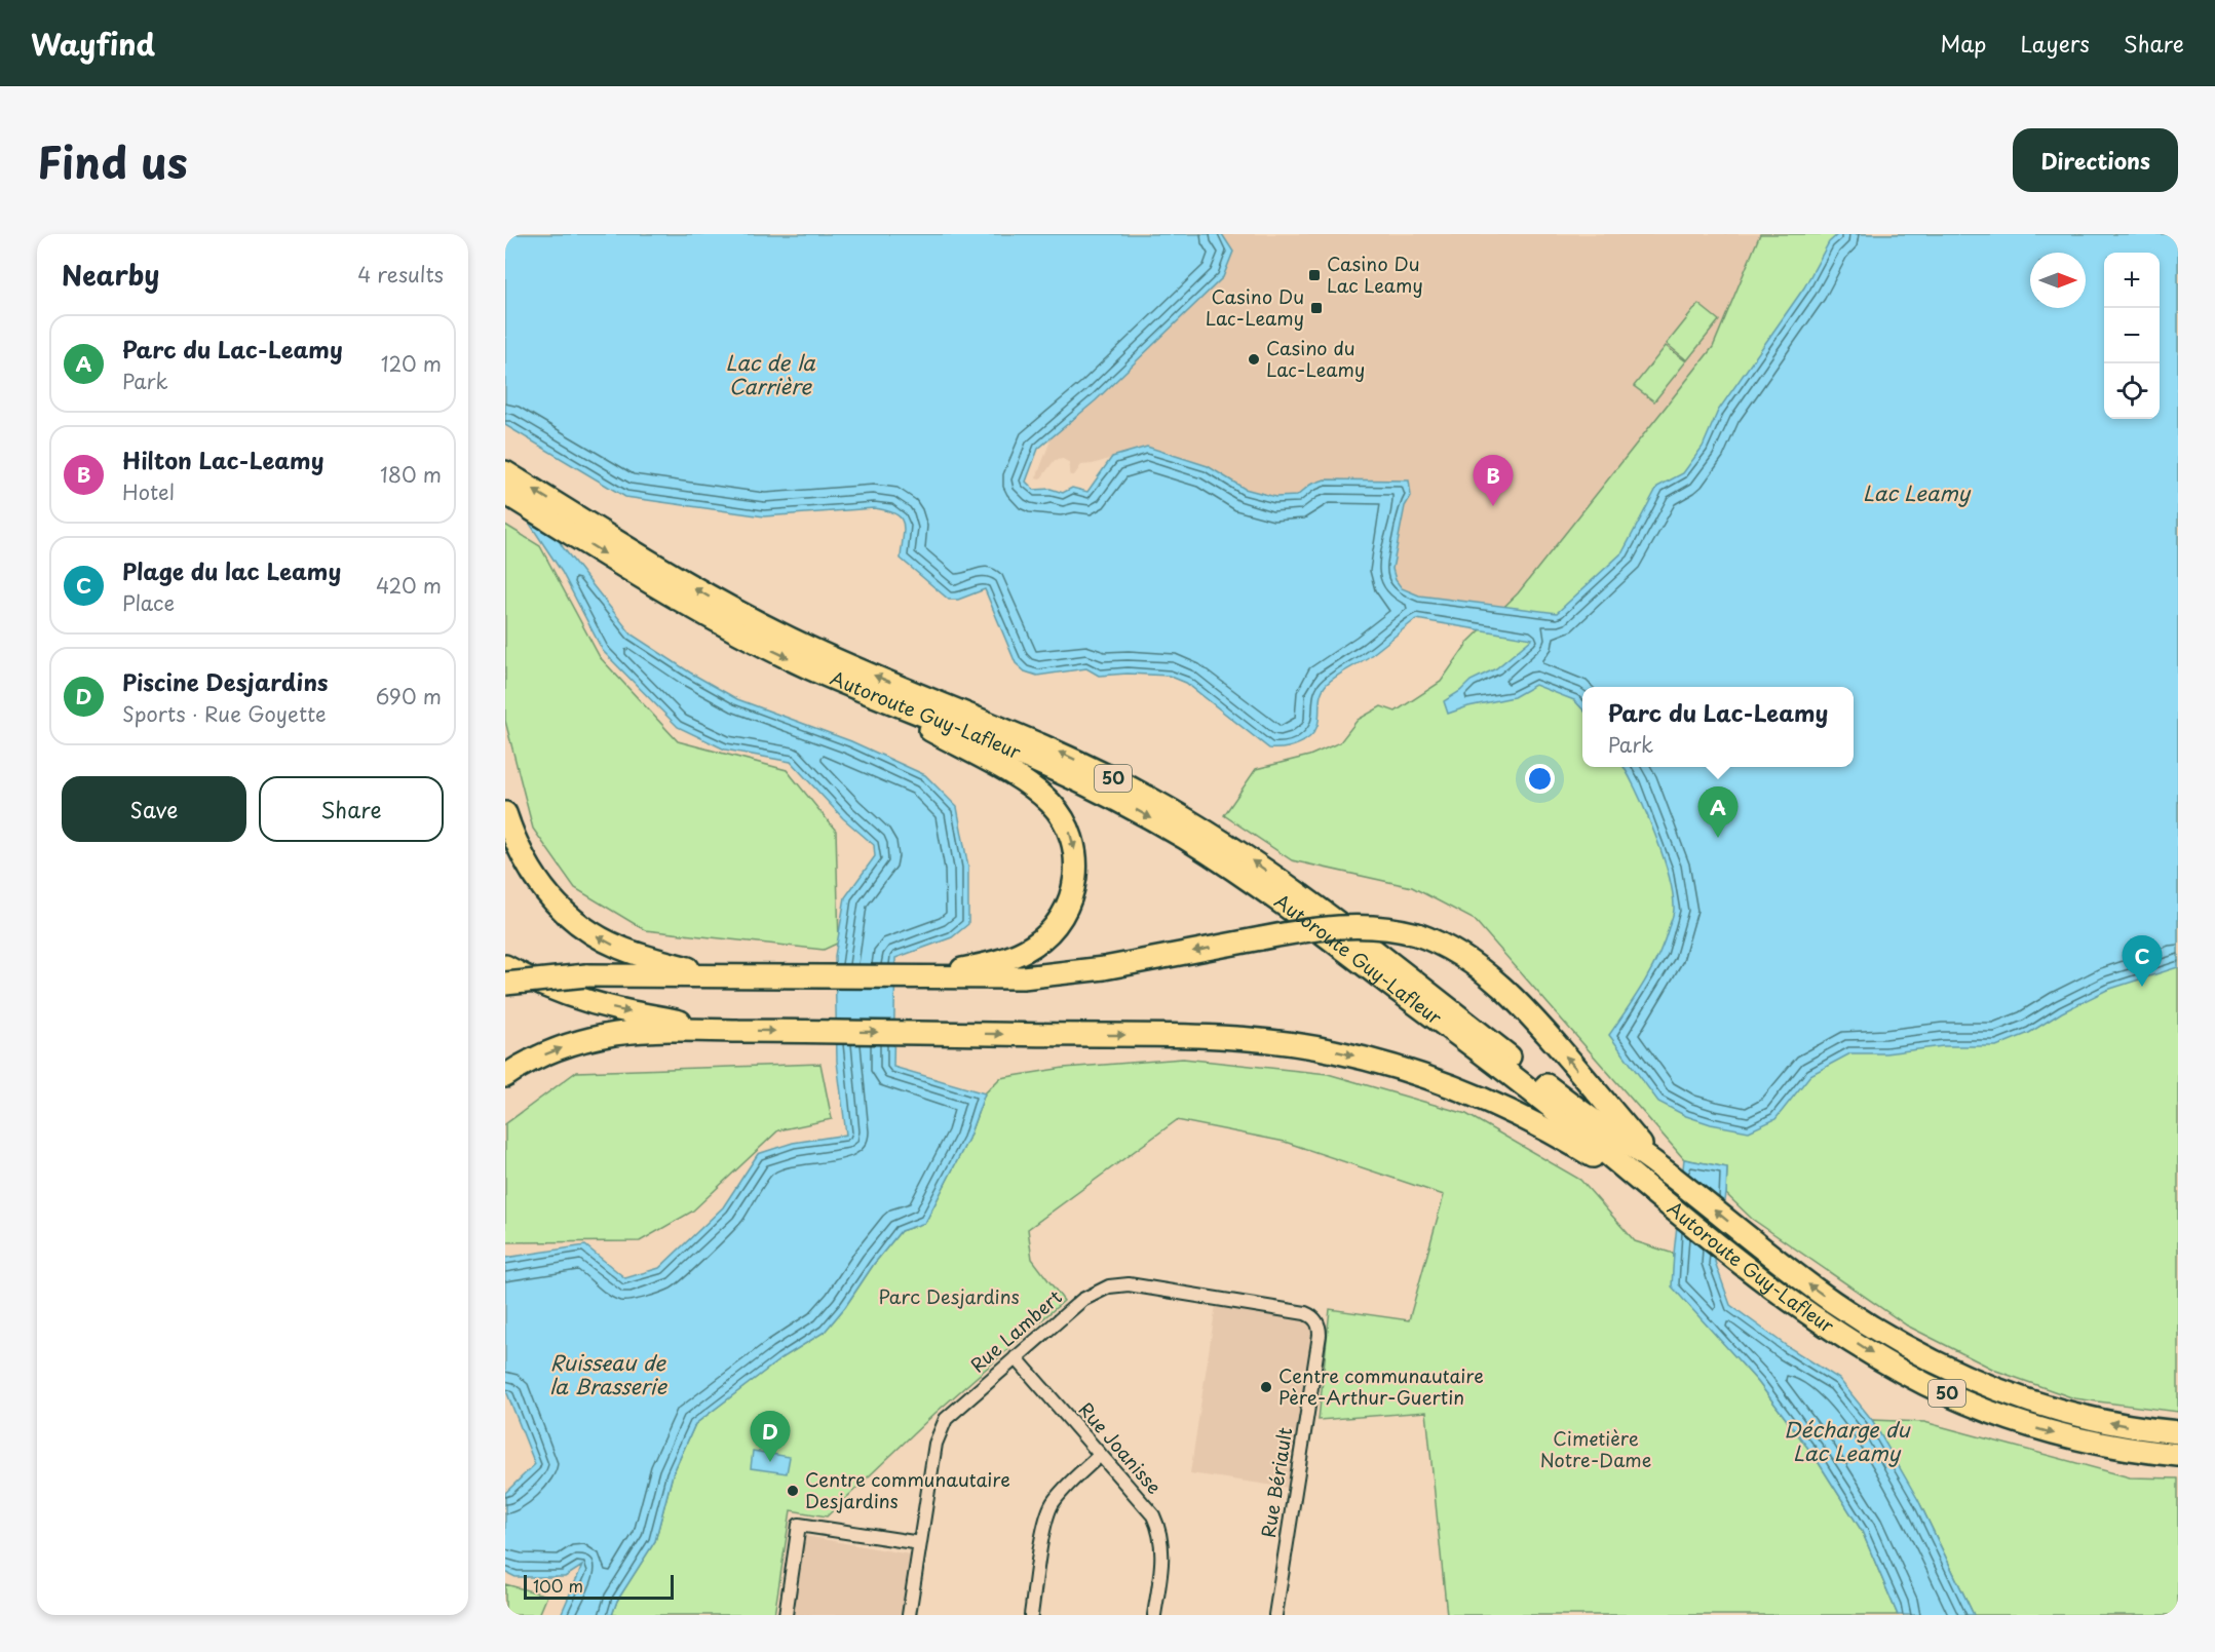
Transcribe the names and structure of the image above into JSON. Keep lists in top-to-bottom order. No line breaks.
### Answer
{"streets":{"highway":["Autoroute Guy-Lafleur","50"],"street":["Rue Lambert","Rue Joanisse","Rue Bériault"]},"crossings":[["Rue Lambert","Rue Joanisse"],["Rue Lambert","Rue Bériault"]],"water":["Lac de la Carrière","Lac Leamy","Ruisseau de la Brasserie","Décharge du Lac Leamy"],"parks":["Parc Desjardins","Cimetière Notre-Dame"],"places":{"transit":["Casino Du Lac Leamy","Casino Du Lac-Leamy"],"other":["Casino du Lac-Leamy","Centre communautaire Père-Arthur-Guertin","Centre communautaire Desjardins"]},"scale_bar":"100 m","north":"right","page":{"header":"Wayfind","nav":["Map","Layers","Share"],"title":"Find us","buttons":["Directions",["Save","Share"]],"heading":["Nearby","4 results"],"map_buttons":["+","−"],"list":[{"mark":"A","name":"Parc du Lac-Leamy","note":"Park","value":"120 m"},{"mark":"B","name":"Hilton Lac-Leamy","note":"Hotel","value":"180 m"},{"mark":"C","name":"Plage du lac Leamy","note":"Place","value":"420 m"},{"mark":"D","name":"Piscine Desjardins","note":"Sports · Rue Goyette","value":"690 m"}],"pins":["B","A","C","D"],"popup":["Parc du Lac-Leamy","Park"],"scale":"100 m"}}
